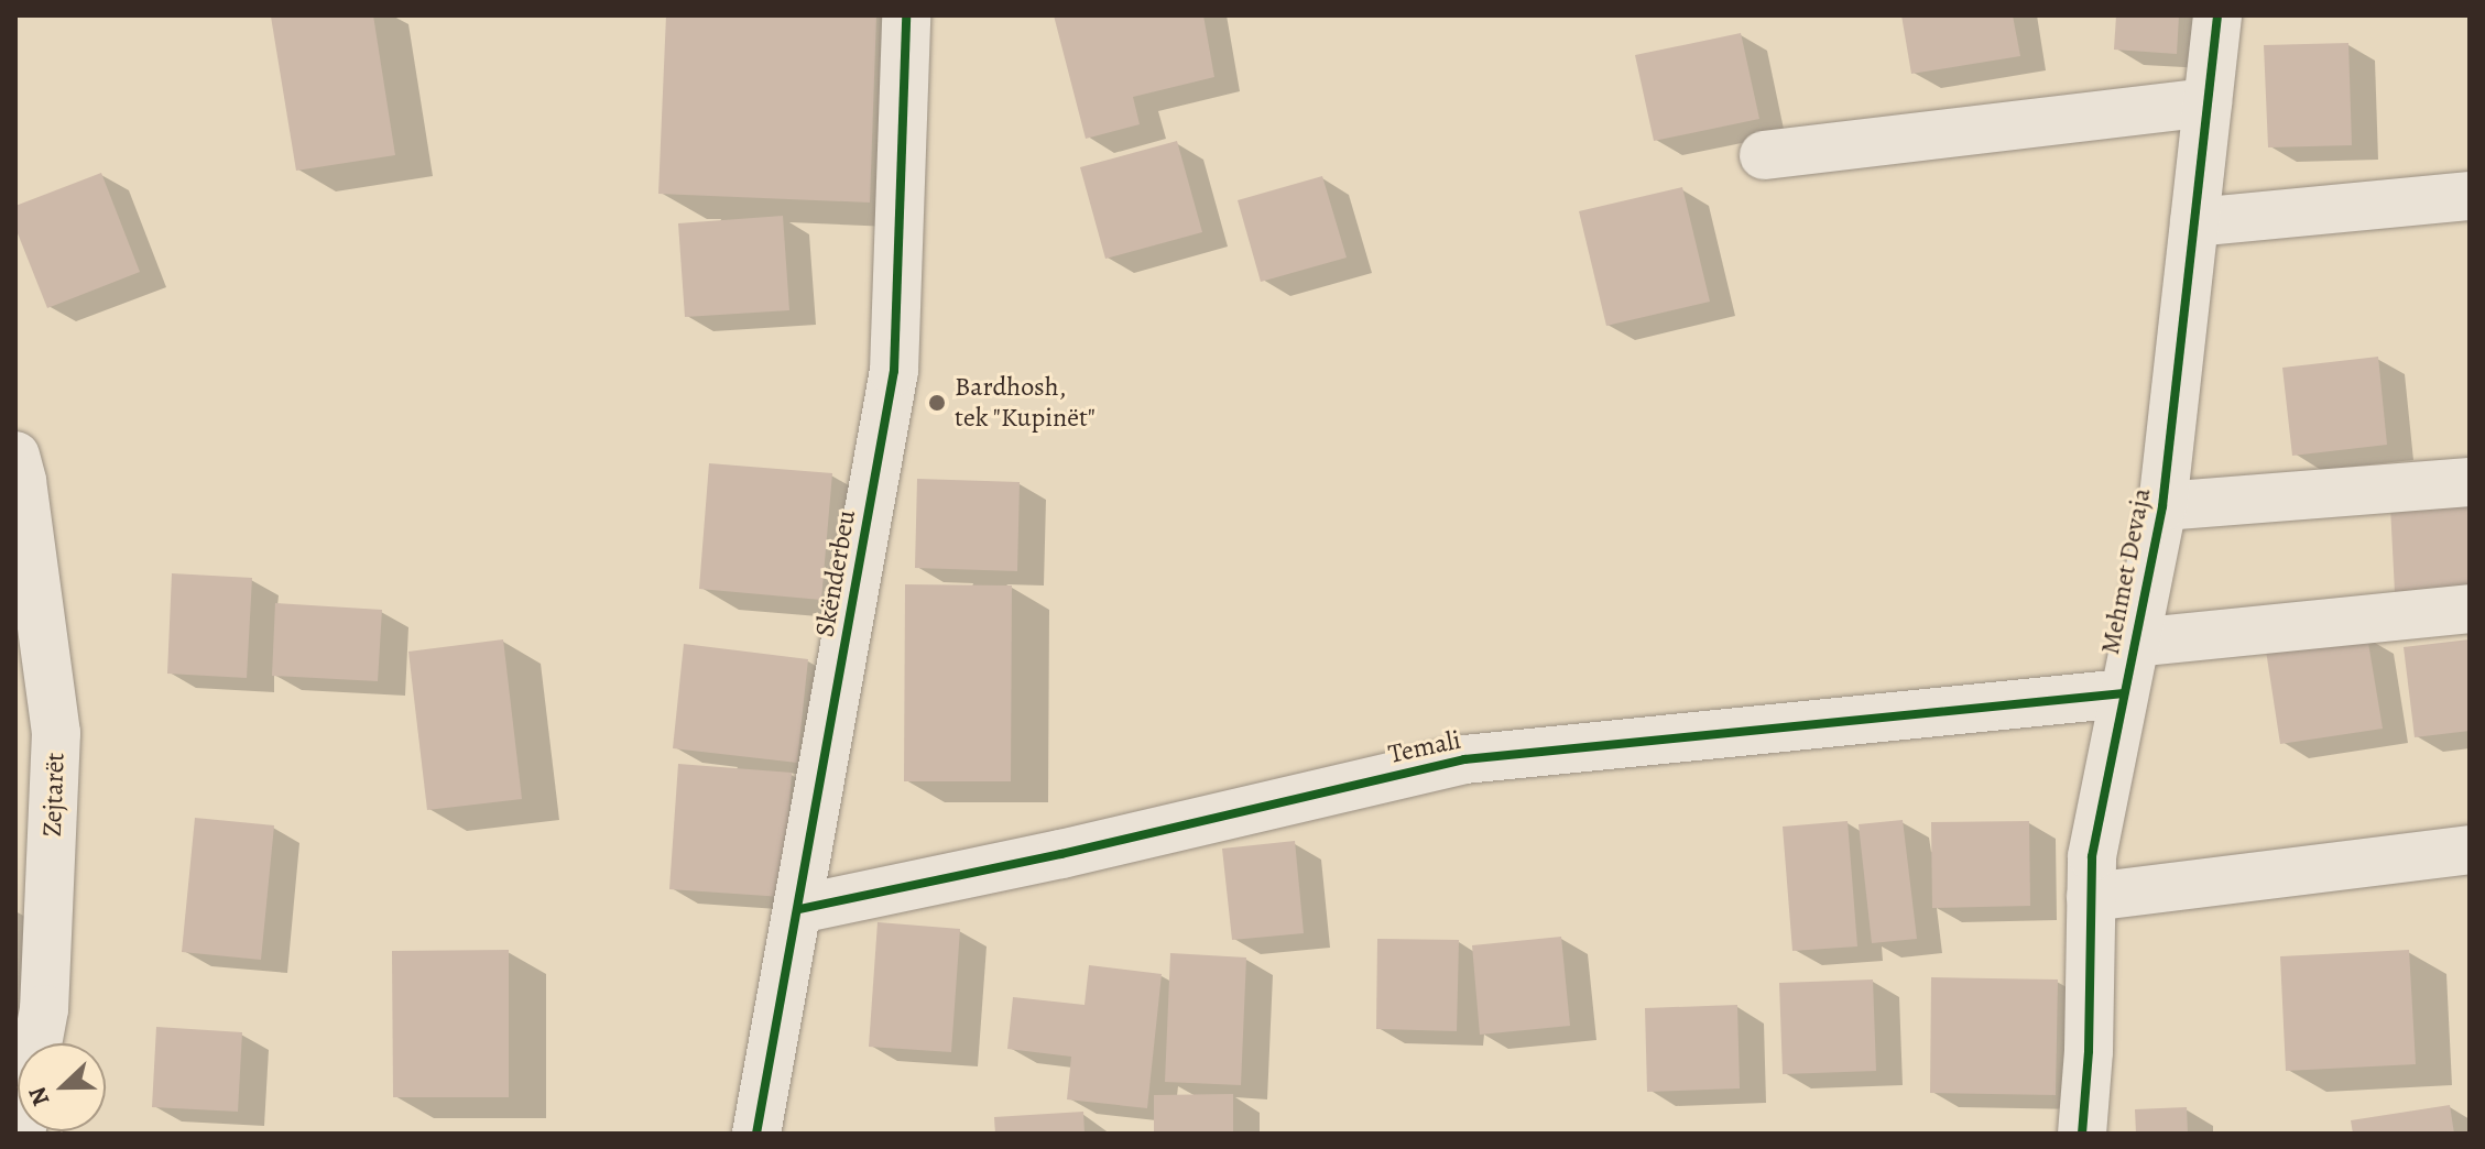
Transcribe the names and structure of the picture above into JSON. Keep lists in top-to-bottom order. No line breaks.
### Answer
{"streets":{"street":["Mehmet Devaja","Skënderbeu","Temali","Zejtarët"]},"crossings":[["Mehmet Devaja","Temali"],["Skënderbeu","Temali"]],"places":["Bardhosh, tek \"Kupinët\""],"north":"left"}
